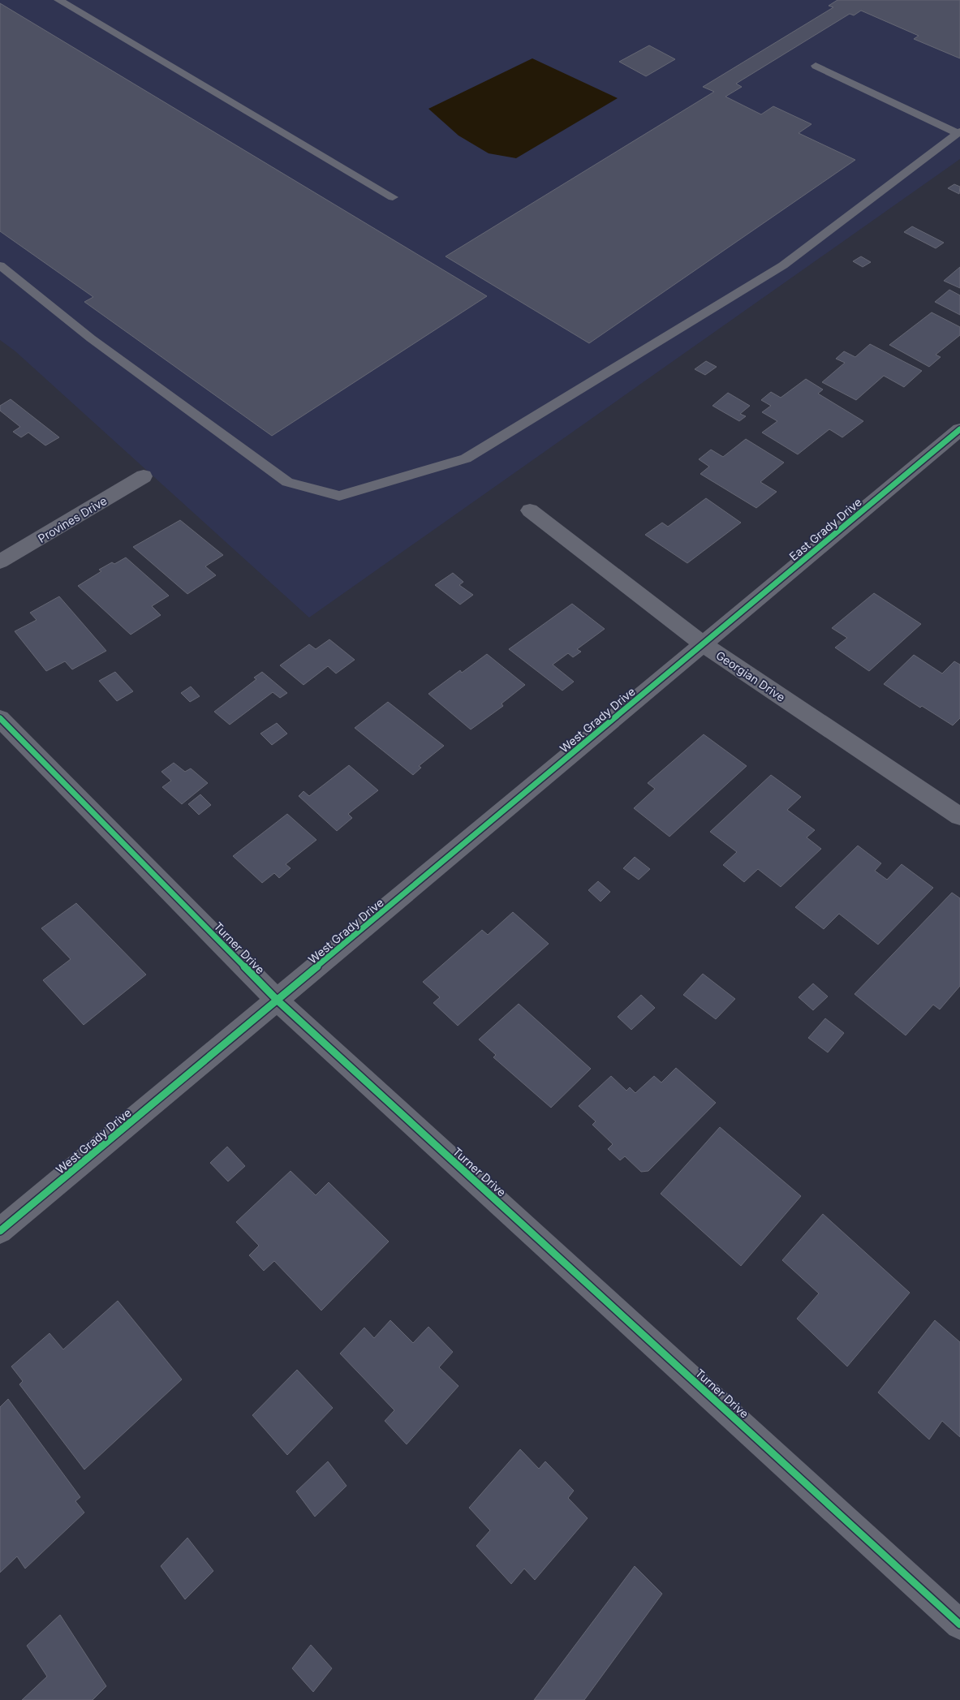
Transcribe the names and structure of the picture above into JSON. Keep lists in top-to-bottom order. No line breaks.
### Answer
{"streets":{"street":["Provines Drive","East Grady Drive","Georgian Drive","West Grady Drive","Turner Drive"]},"crossings":[["East Grady Drive","Georgian Drive"],["East Grady Drive","West Grady Drive"],["Georgian Drive","West Grady Drive"],["West Grady Drive","Turner Drive"]]}
